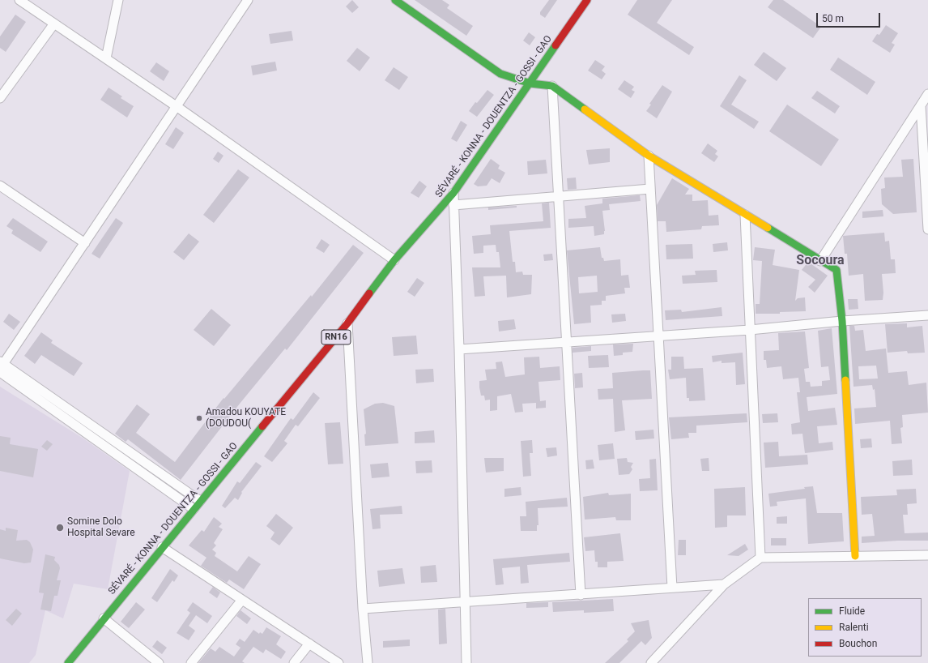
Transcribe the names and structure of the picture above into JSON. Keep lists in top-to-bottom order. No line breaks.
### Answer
{"streets":{"main road":["SÉVARÉ - KONNA - DOUENTZA - GOSSI - GAO","RN16"]},"districts":["Socoura"],"places":["Amadou KOUYATE (DOUDOU(","Somine Dolo Hospital Sevare"],"legend":["Fluide","Ralenti","Bouchon"],"scale_bar":"50 m"}
